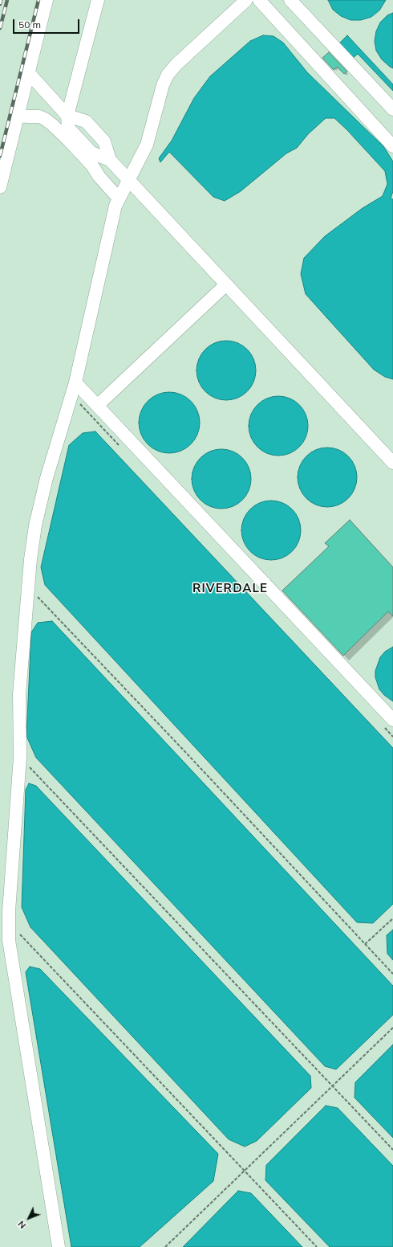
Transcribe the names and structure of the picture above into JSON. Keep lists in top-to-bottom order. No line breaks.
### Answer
{"districts":["RIVERDALE"],"scale_bar":"50 m","north":"bottom left"}
